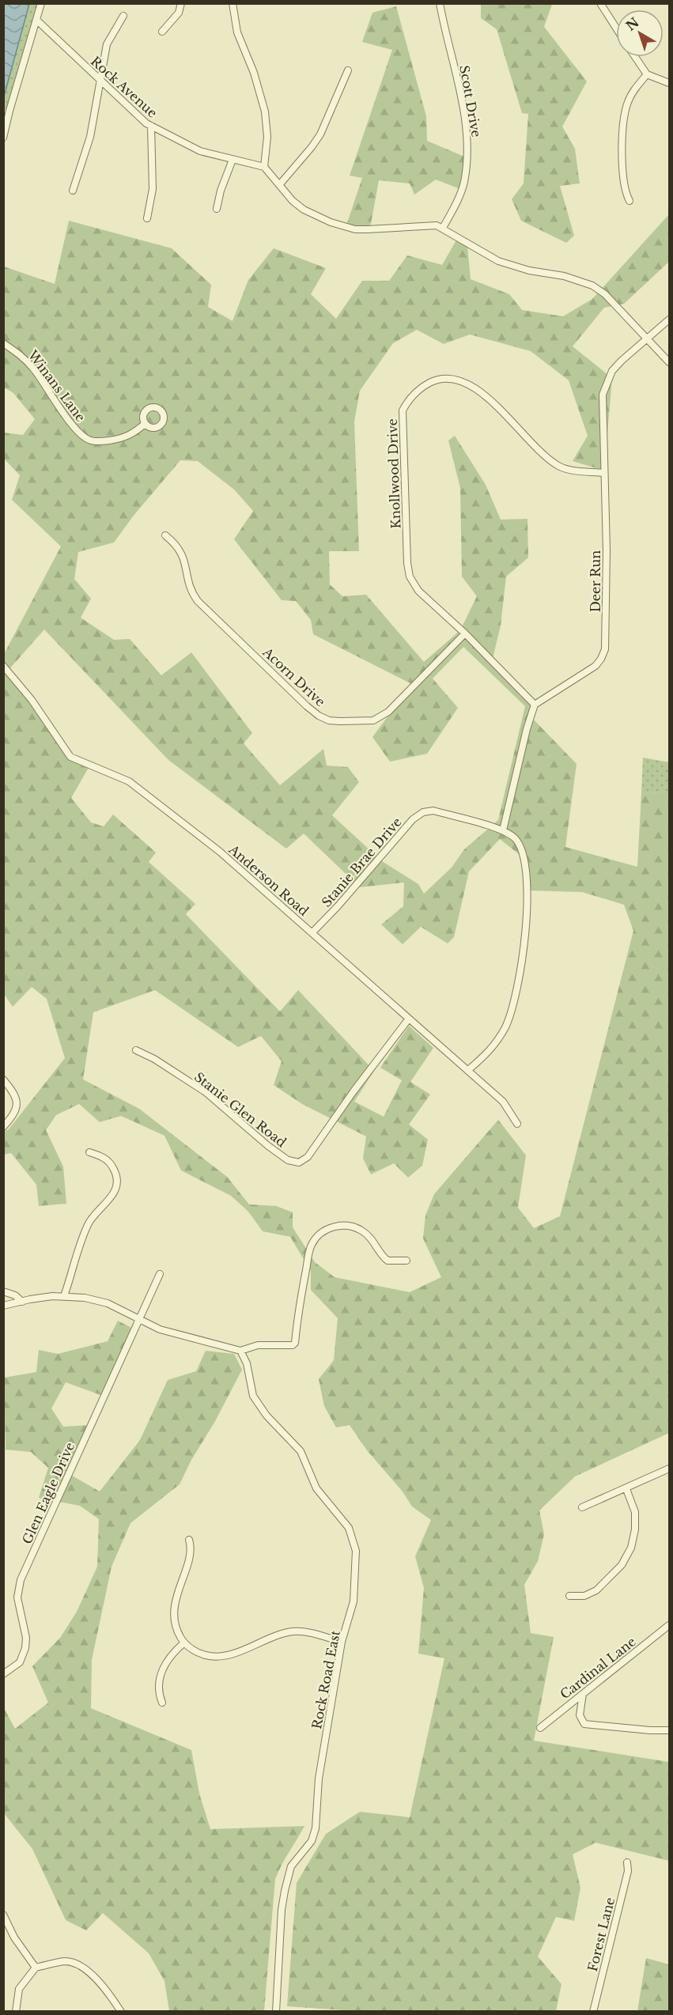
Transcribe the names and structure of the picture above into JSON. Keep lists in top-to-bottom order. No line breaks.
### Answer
{"streets":{"street":["Rock Avenue","Scott Drive","Winans Lane","Knollwood Drive","Deer Run","Acorn Drive","Stanie Brae Drive","Anderson Road","Stanie Glen Road","Glen Eagle Drive","Cardinal Lane","Rock Road East","Forest Lane"]},"crossings":[["Knollwood Drive","Deer Run"],["Knollwood Drive","Acorn Drive"],["Stanie Brae Drive","Anderson Road"],["Anderson Road","Stanie Glen Road"]],"north":"top left"}
